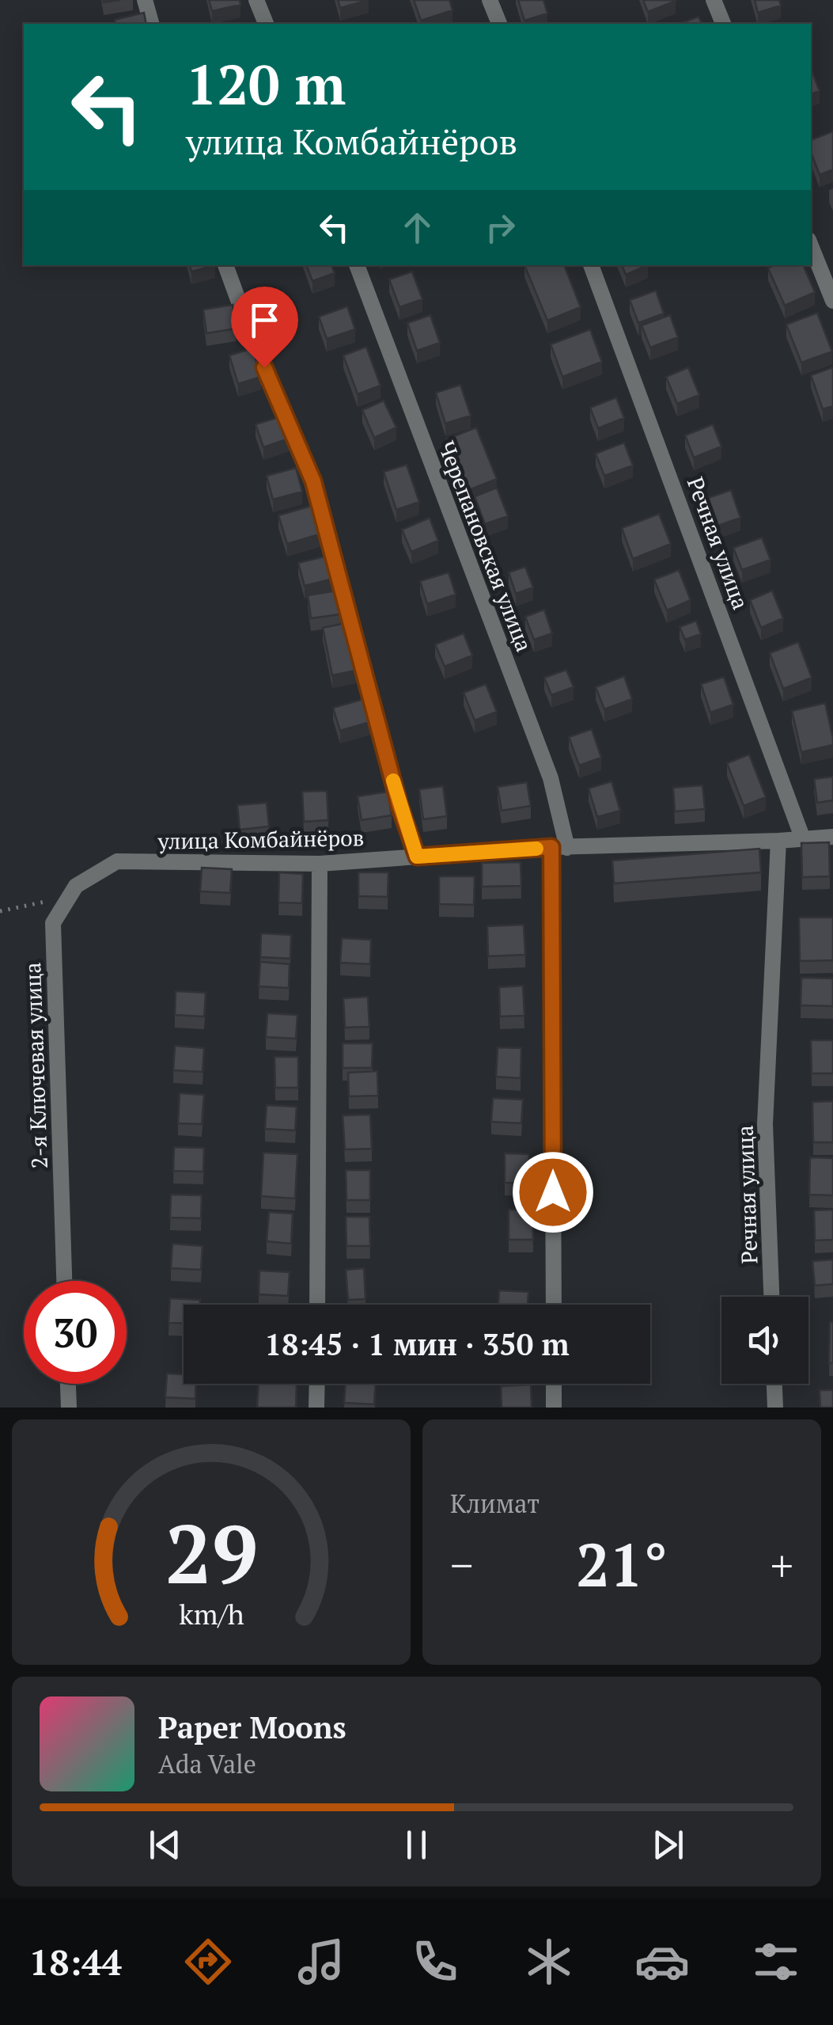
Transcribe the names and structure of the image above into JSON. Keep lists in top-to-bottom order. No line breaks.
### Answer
{"streets":{"street":["Речная улица","Черепановская улица","улица Комбайнёров","2-я Ключевая улица"]},"crossings":[["Речная улица","улица Комбайнёров"],["Черепановская улица","улица Комбайнёров"],["улица Комбайнёров","2-я Ключевая улица"]],"page":{"turn":["120 m","улица Комбайнёров"],"limit":"30","trip":"18:45 · 1 мин · 350 m","tile":"Климат","heat":["−","21°","+"],"song":["Paper Moons","Ada Vale"],"tabs":"18:44","gauge":["29","km/h"]}}
